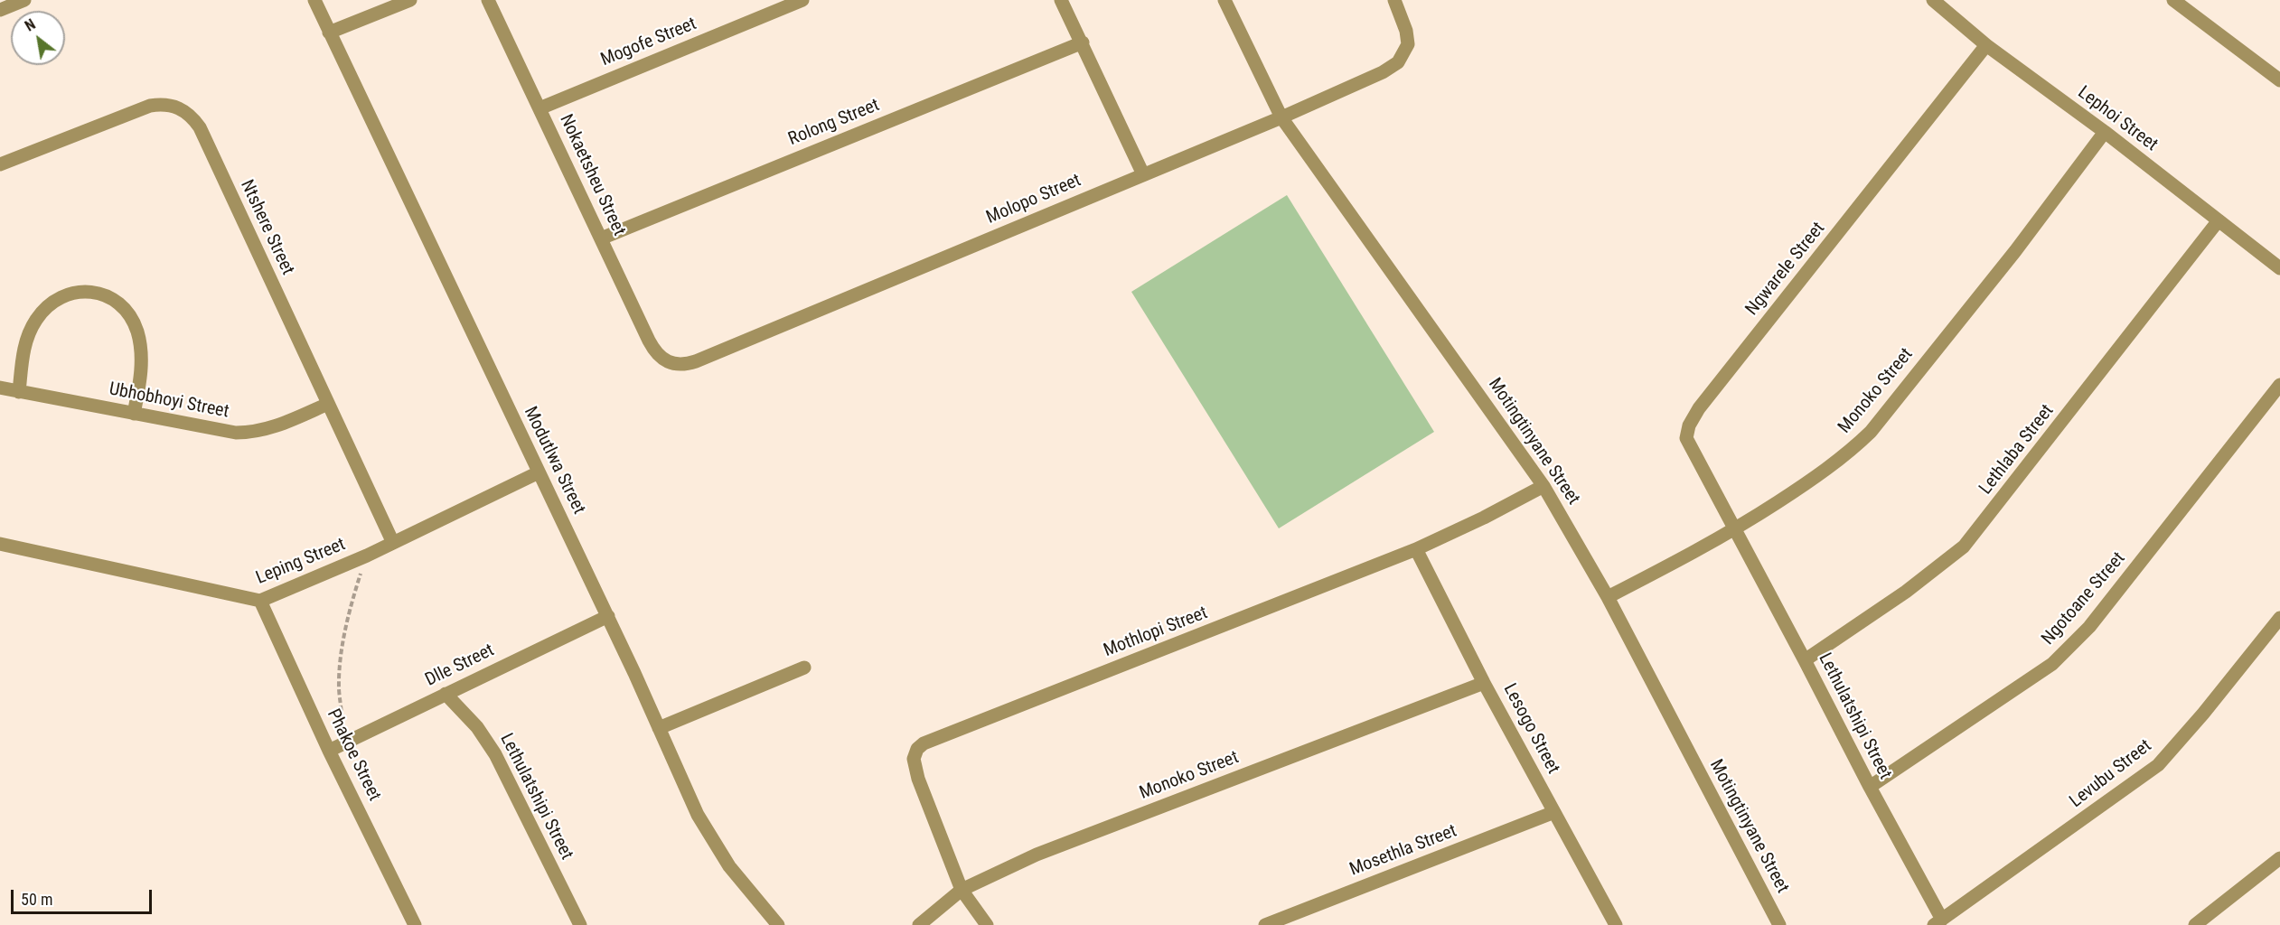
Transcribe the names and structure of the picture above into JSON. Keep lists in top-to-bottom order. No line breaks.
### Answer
{"streets":{"street":["Mogofe Street","Lephoi Street","Rolong Street","Nokaetsheu Street","Molopo Street","Ntshere Street","Ngwarele Street","Monoko Street","Ubhobhoyi Street","Motingtinyane Street","Lethlaba Street","Modutlwa Street","Leping Street","Ngotoane Street","Mothlopi Street","Dlle Street","Lethulatshipi Street","Lesogo Street","Phakoe Street","Levubu Street","Mosethla Street"]},"crossings":[["Mogofe Street","Nokaetsheu Street"],["Lephoi Street","Ngwarele Street"],["Lephoi Street","Monoko Street"],["Lephoi Street","Lethlaba Street"],["Rolong Street","Nokaetsheu Street"],["Nokaetsheu Street","Molopo Street"],["Molopo Street","Motingtinyane Street"],["Ntshere Street","Ubhobhoyi Street"],["Ntshere Street","Leping Street"],["Ngwarele Street","Monoko Street"],["Ngwarele Street","Lethulatshipi Street"],["Monoko Street","Motingtinyane Street"],["Monoko Street","Mothlopi Street"],["Monoko Street","Lethulatshipi Street"],["Monoko Street","Lesogo Street"],["Motingtinyane Street","Mothlopi Street"],["Lethlaba Street","Lethulatshipi Street"],["Modutlwa Street","Leping Street"],["Modutlwa Street","Dlle Street"],["Leping Street","Phakoe Street"],["Ngotoane Street","Lethulatshipi Street"],["Mothlopi Street","Lesogo Street"],["Dlle Street","Lethulatshipi Street"],["Dlle Street","Phakoe Street"],["Lethulatshipi Street","Levubu Street"],["Lesogo Street","Mosethla Street"]],"scale_bar":"50 m","north":"top left"}
